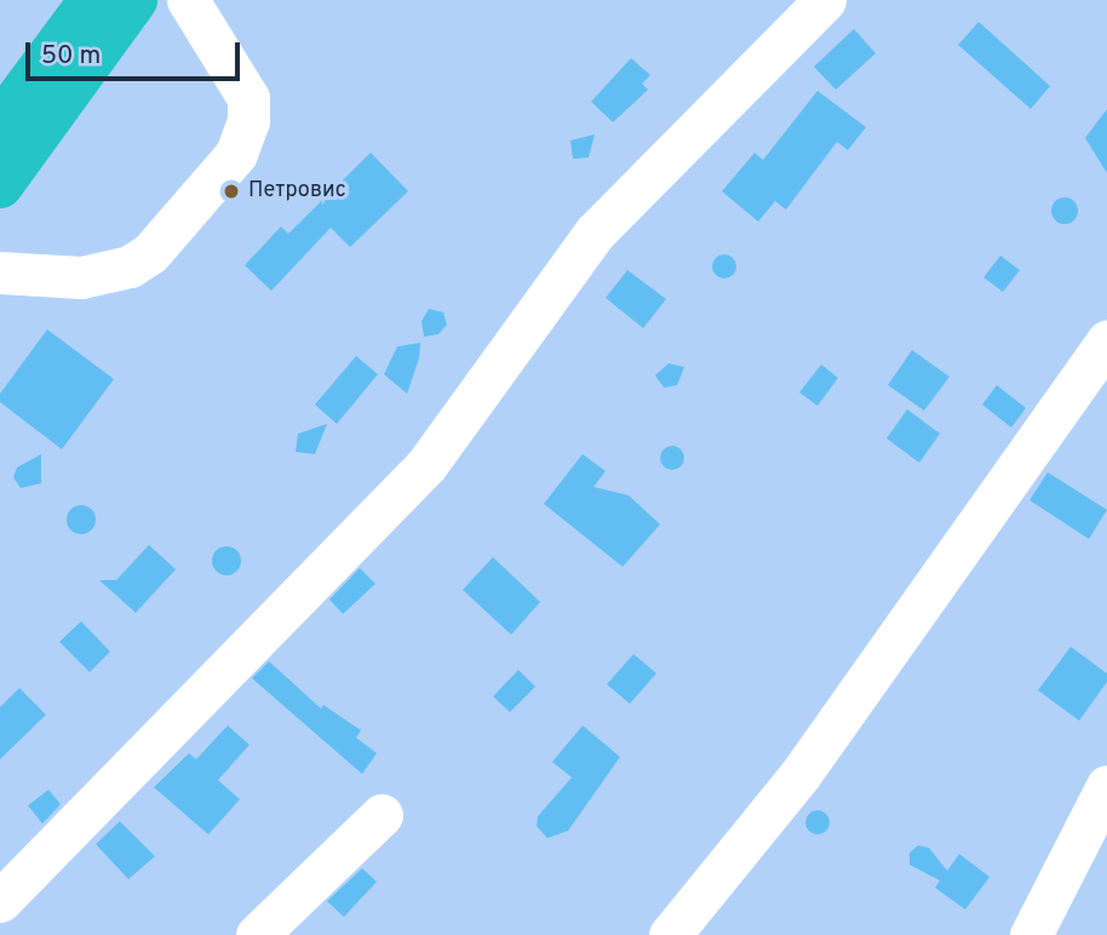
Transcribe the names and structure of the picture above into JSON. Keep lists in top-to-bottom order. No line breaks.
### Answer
{"places":["Петровис"],"scale_bar":"50 m"}
